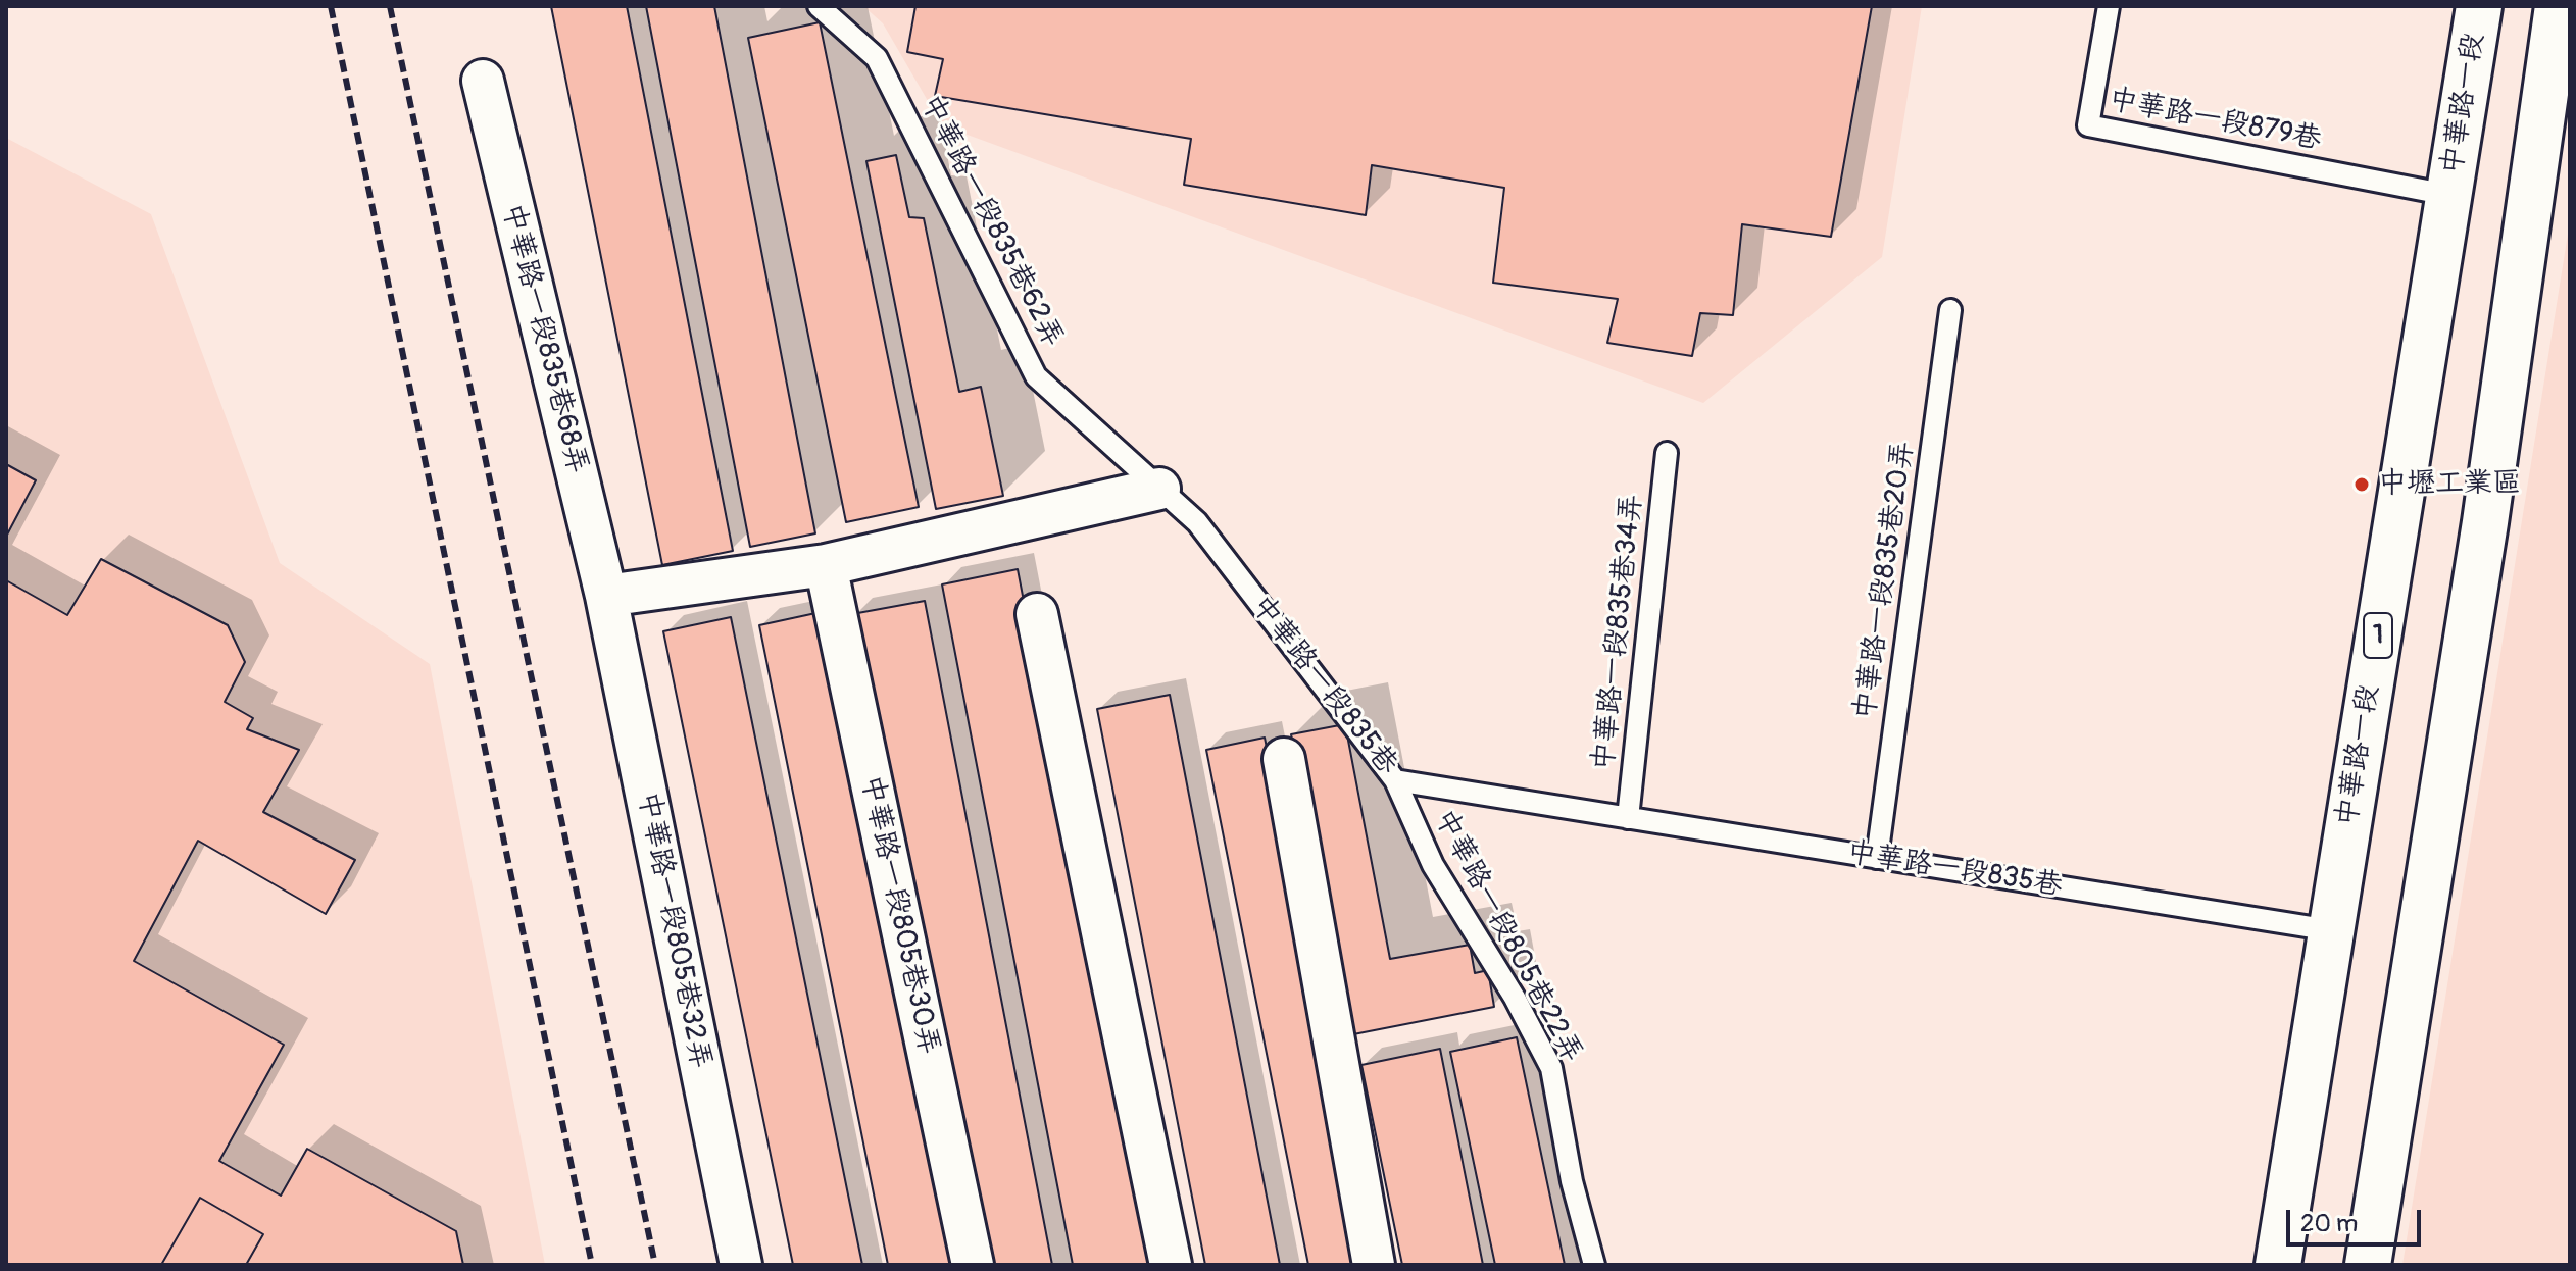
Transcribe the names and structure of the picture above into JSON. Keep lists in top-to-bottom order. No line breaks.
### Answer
{"streets":{"main road":["中華路一段","1"],"street":["中華路一段835巷68弄","中華路一段805巷30弄","中華路一段805巷32弄"],"lane":["中華路一段879巷","中華路一段835巷62弄","中華路一段835巷20弄","中華路一段835巷34弄","中華路一段835巷","中華路一段805巷22弄"]},"crossings":[["中華路一段","中華路一段879巷"],["中華路一段","中華路一段835巷"],["中華路一段835巷62弄","中華路一段835巷"],["中華路一段835巷68弄","中華路一段805巷32弄"],["中華路一段835巷20弄","中華路一段835巷"],["中華路一段835巷34弄","中華路一段835巷"],["中華路一段835巷","中華路一段805巷22弄"]],"places":["中壢工業區"],"scale_bar":"20 m"}
